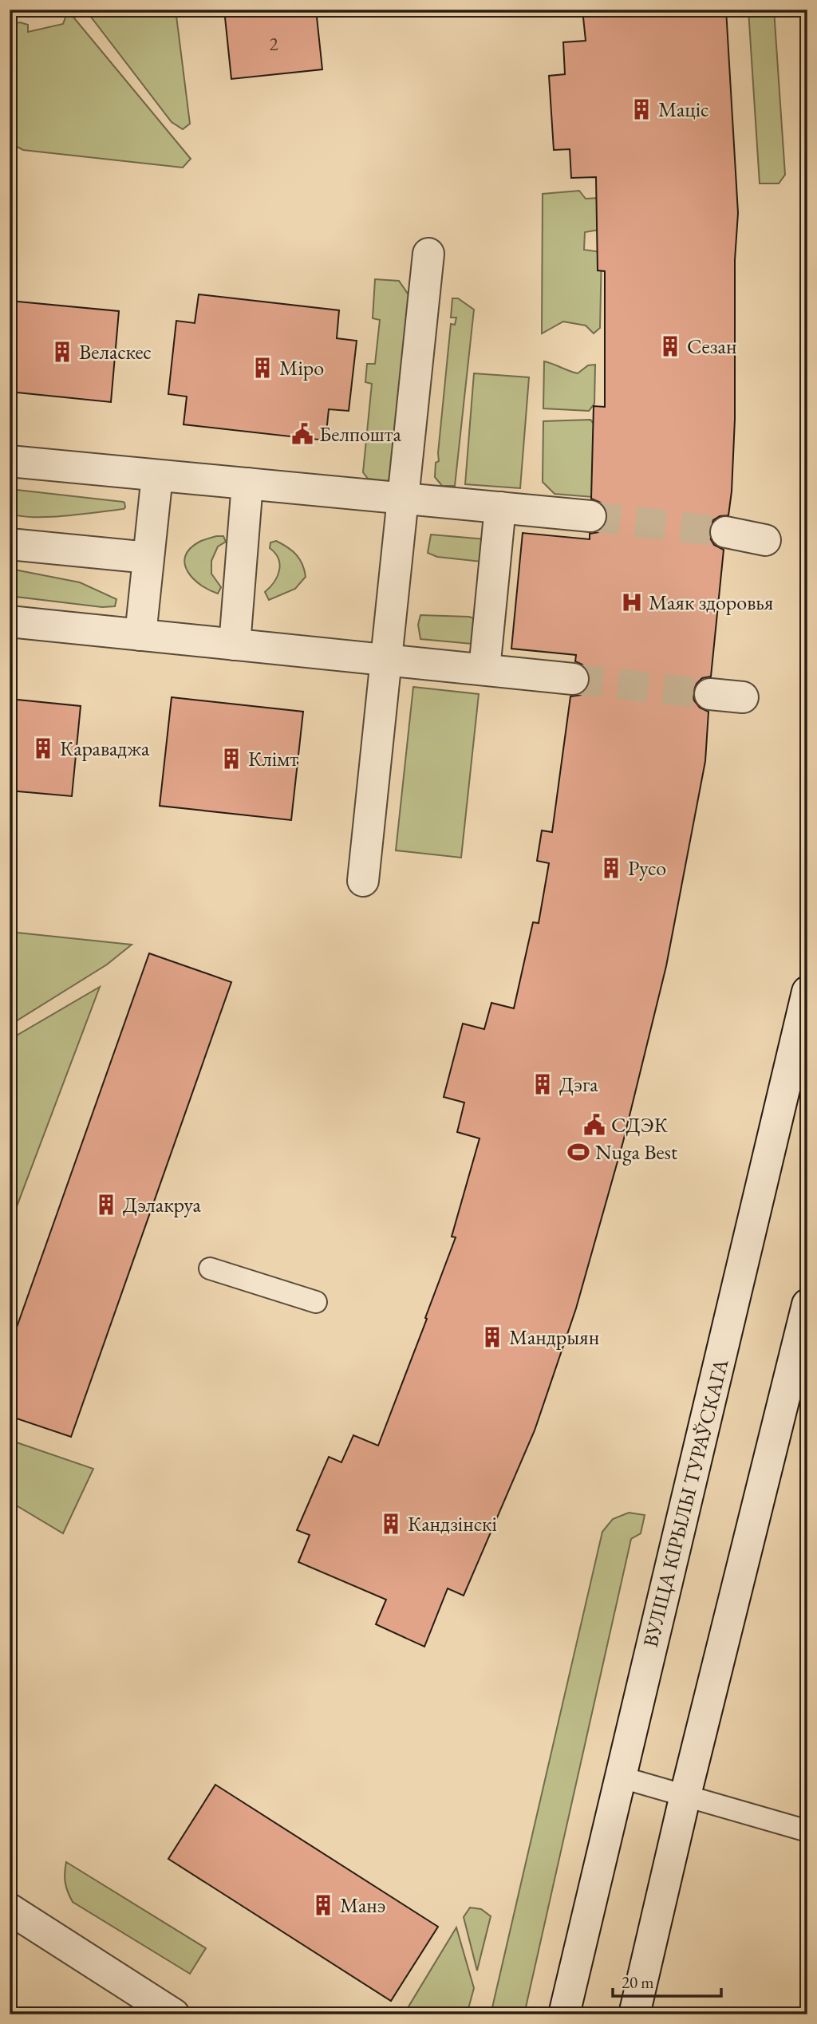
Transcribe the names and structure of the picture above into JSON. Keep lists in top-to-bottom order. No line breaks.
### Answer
{"streets":{"street":["ВУЛІЦА КІРЫЛЫ ТУРАЎСКАГА"]},"places":{"building":["Маціс","Сезан","Веласкес","Міро","Караваджа","Клімт","Русо","Дэга","Дэлакруа","Мандрыян","Кандзінскі","Манэ"],"public building":["Белпошта","СДЭК"],"hospital":["Маяк здоровья"],"sports":["Nuga Best"]},"house_numbers":["2"],"scale_bar":"20 m"}
